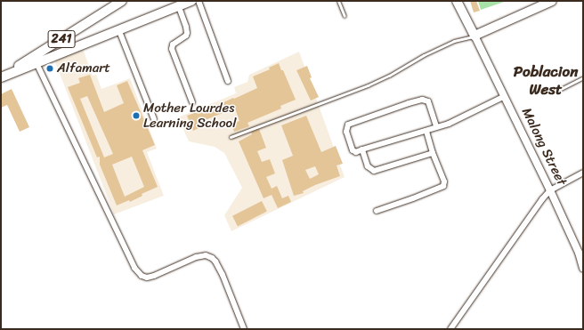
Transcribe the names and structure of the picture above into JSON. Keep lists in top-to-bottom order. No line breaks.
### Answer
{"streets":{"main road":["241","Malong Street"]},"districts":["Poblacion West"],"places":["Alfamart","Mother Lourdes Learning School"]}
